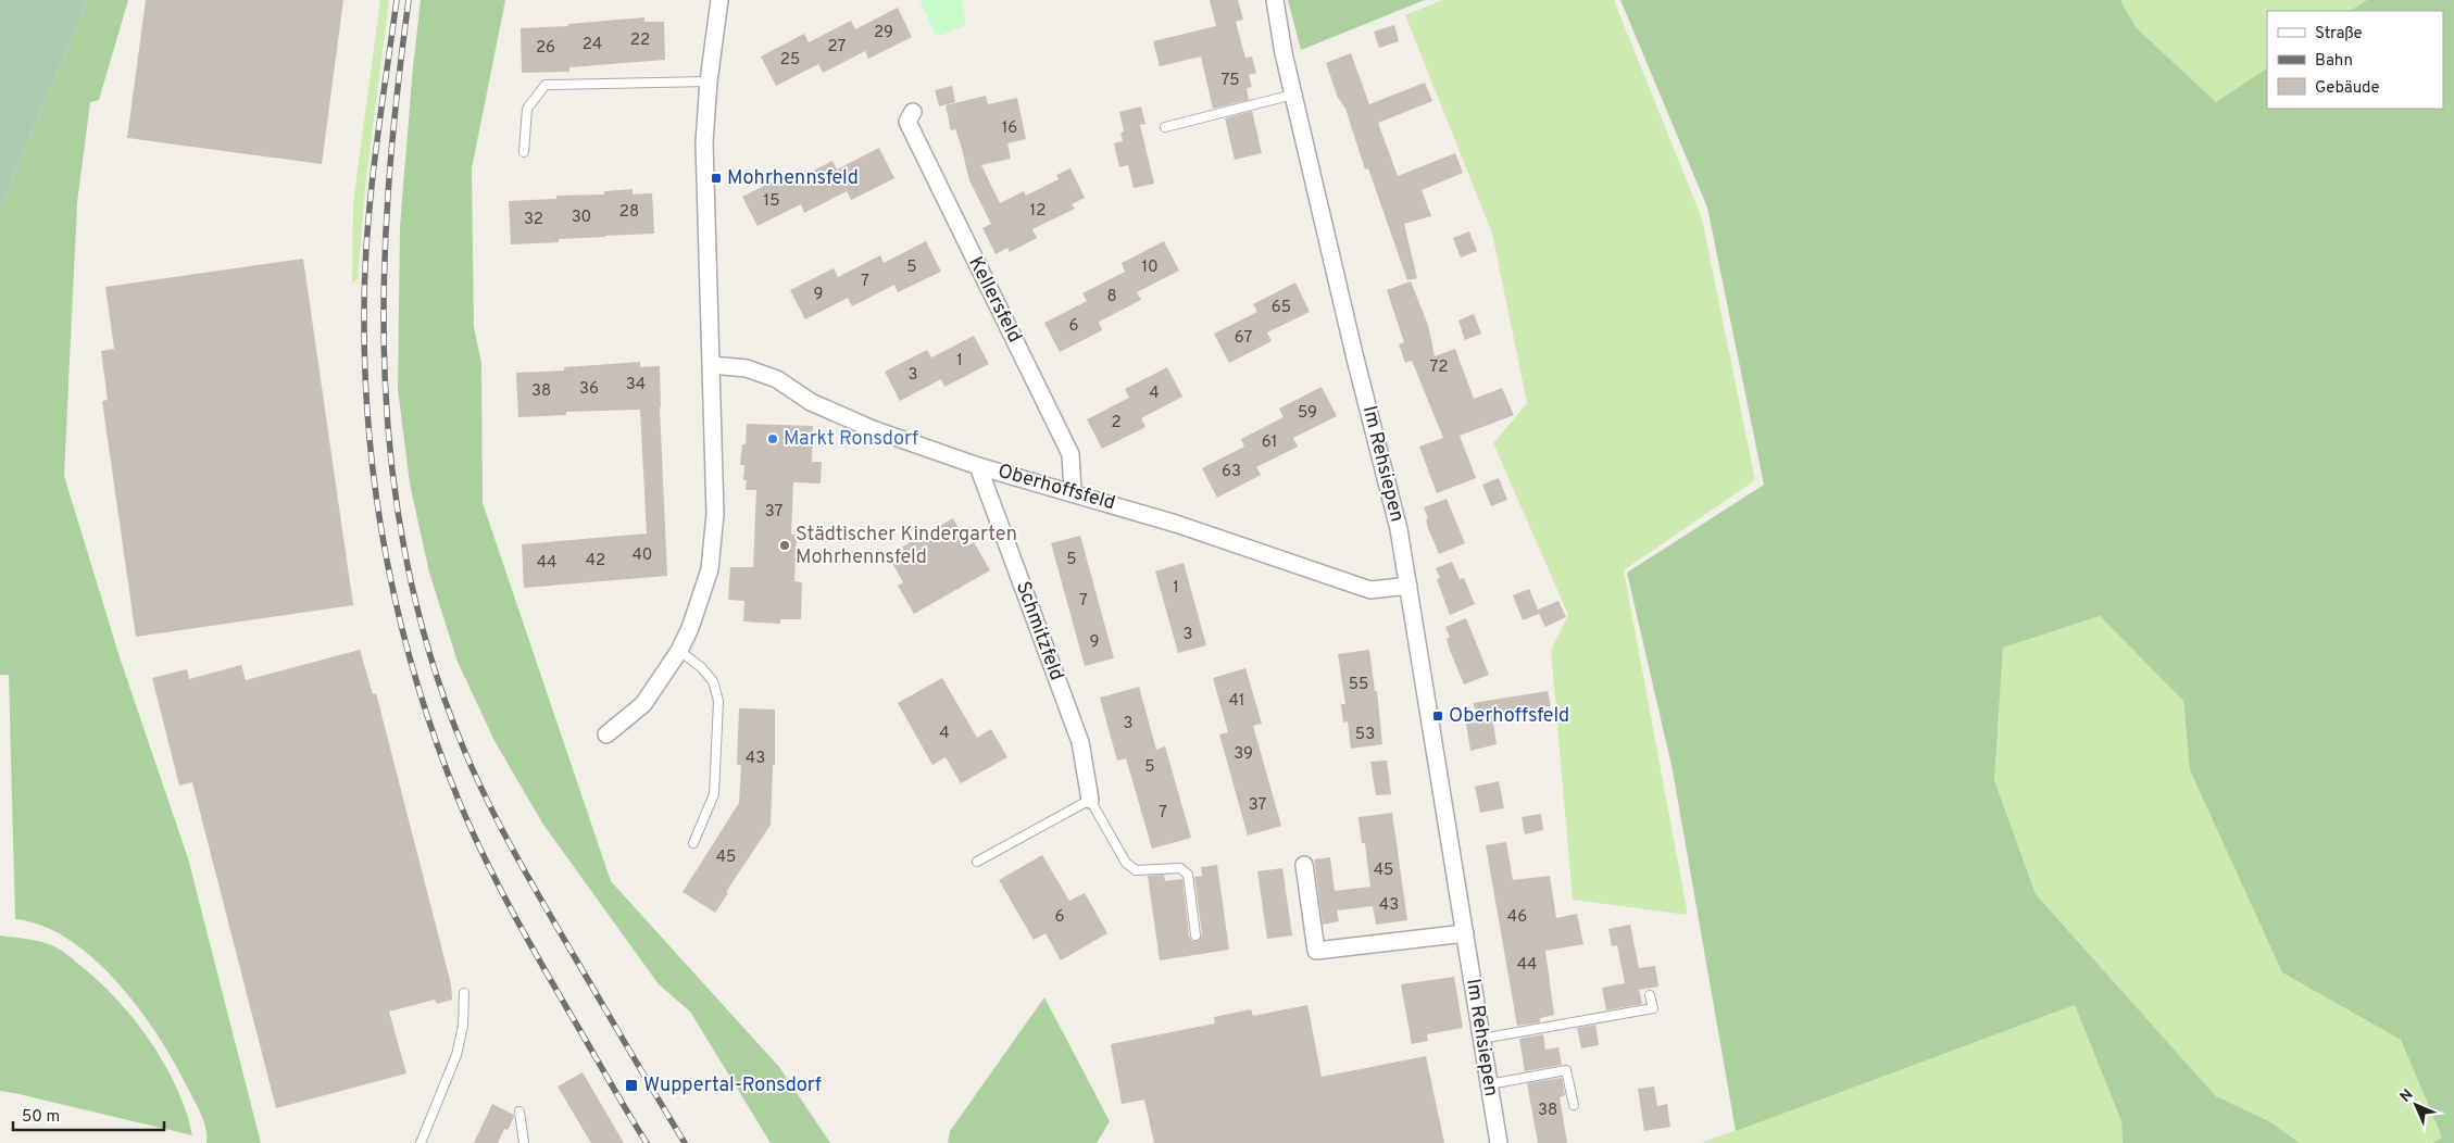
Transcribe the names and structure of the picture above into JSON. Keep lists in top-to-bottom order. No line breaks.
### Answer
{"streets":{"street":["Kellersfeld","Im Rehsiepen","Oberhoffsfeld","Schmitzfeld"]},"crossings":[["Kellersfeld","Oberhoffsfeld"],["Im Rehsiepen","Oberhoffsfeld"],["Oberhoffsfeld","Schmitzfeld"]],"places":{"transit":["Mohrhennsfeld","Oberhoffsfeld","Wuppertal-Ronsdorf"],"other":["Markt Ronsdorf","Städtischer Kindergarten Mohrhennsfeld"]},"house_numbers":["29","22","24","27","26","25","75","16","15","12","28","30","32","5","10","7","9","8","65","6","67","1","72","3","34","36","38","4","59","2","61","63","37","40","5","42","44","1","7","3","9","55","41","3","4","53","39","43","5","37","7","45","45","43","6","46","44","38"],"legend":["Straße","Bahn","Gebäude"],"scale_bar":"50 m","north":"top left"}
